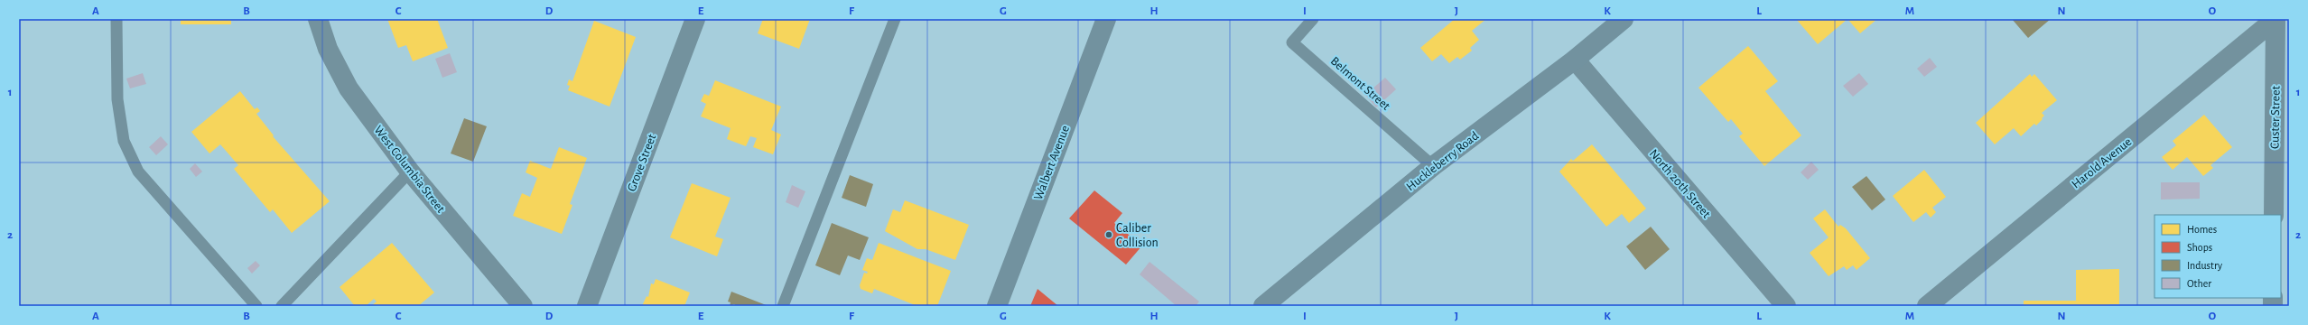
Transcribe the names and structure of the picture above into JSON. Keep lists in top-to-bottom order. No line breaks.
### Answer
{"streets":{"street":["Custer Street","Huckleberry Road","Grove Street","Walbert Avenue","Harold Avenue","West Columbia Street","North 20th Street"],"lane":["Belmont Street"]},"crossings":[["Belmont Street","Huckleberry Road"],["Custer Street","Harold Avenue"],["Huckleberry Road","North 20th Street"]],"places":["Caliber Collision"],"legend":["Homes","Shops","Industry","Other"],"grid":{"columns":["A","B","C","D","E","F","G","H","I","J","K","L","M","N","O"],"rows":["1","2"]}}
